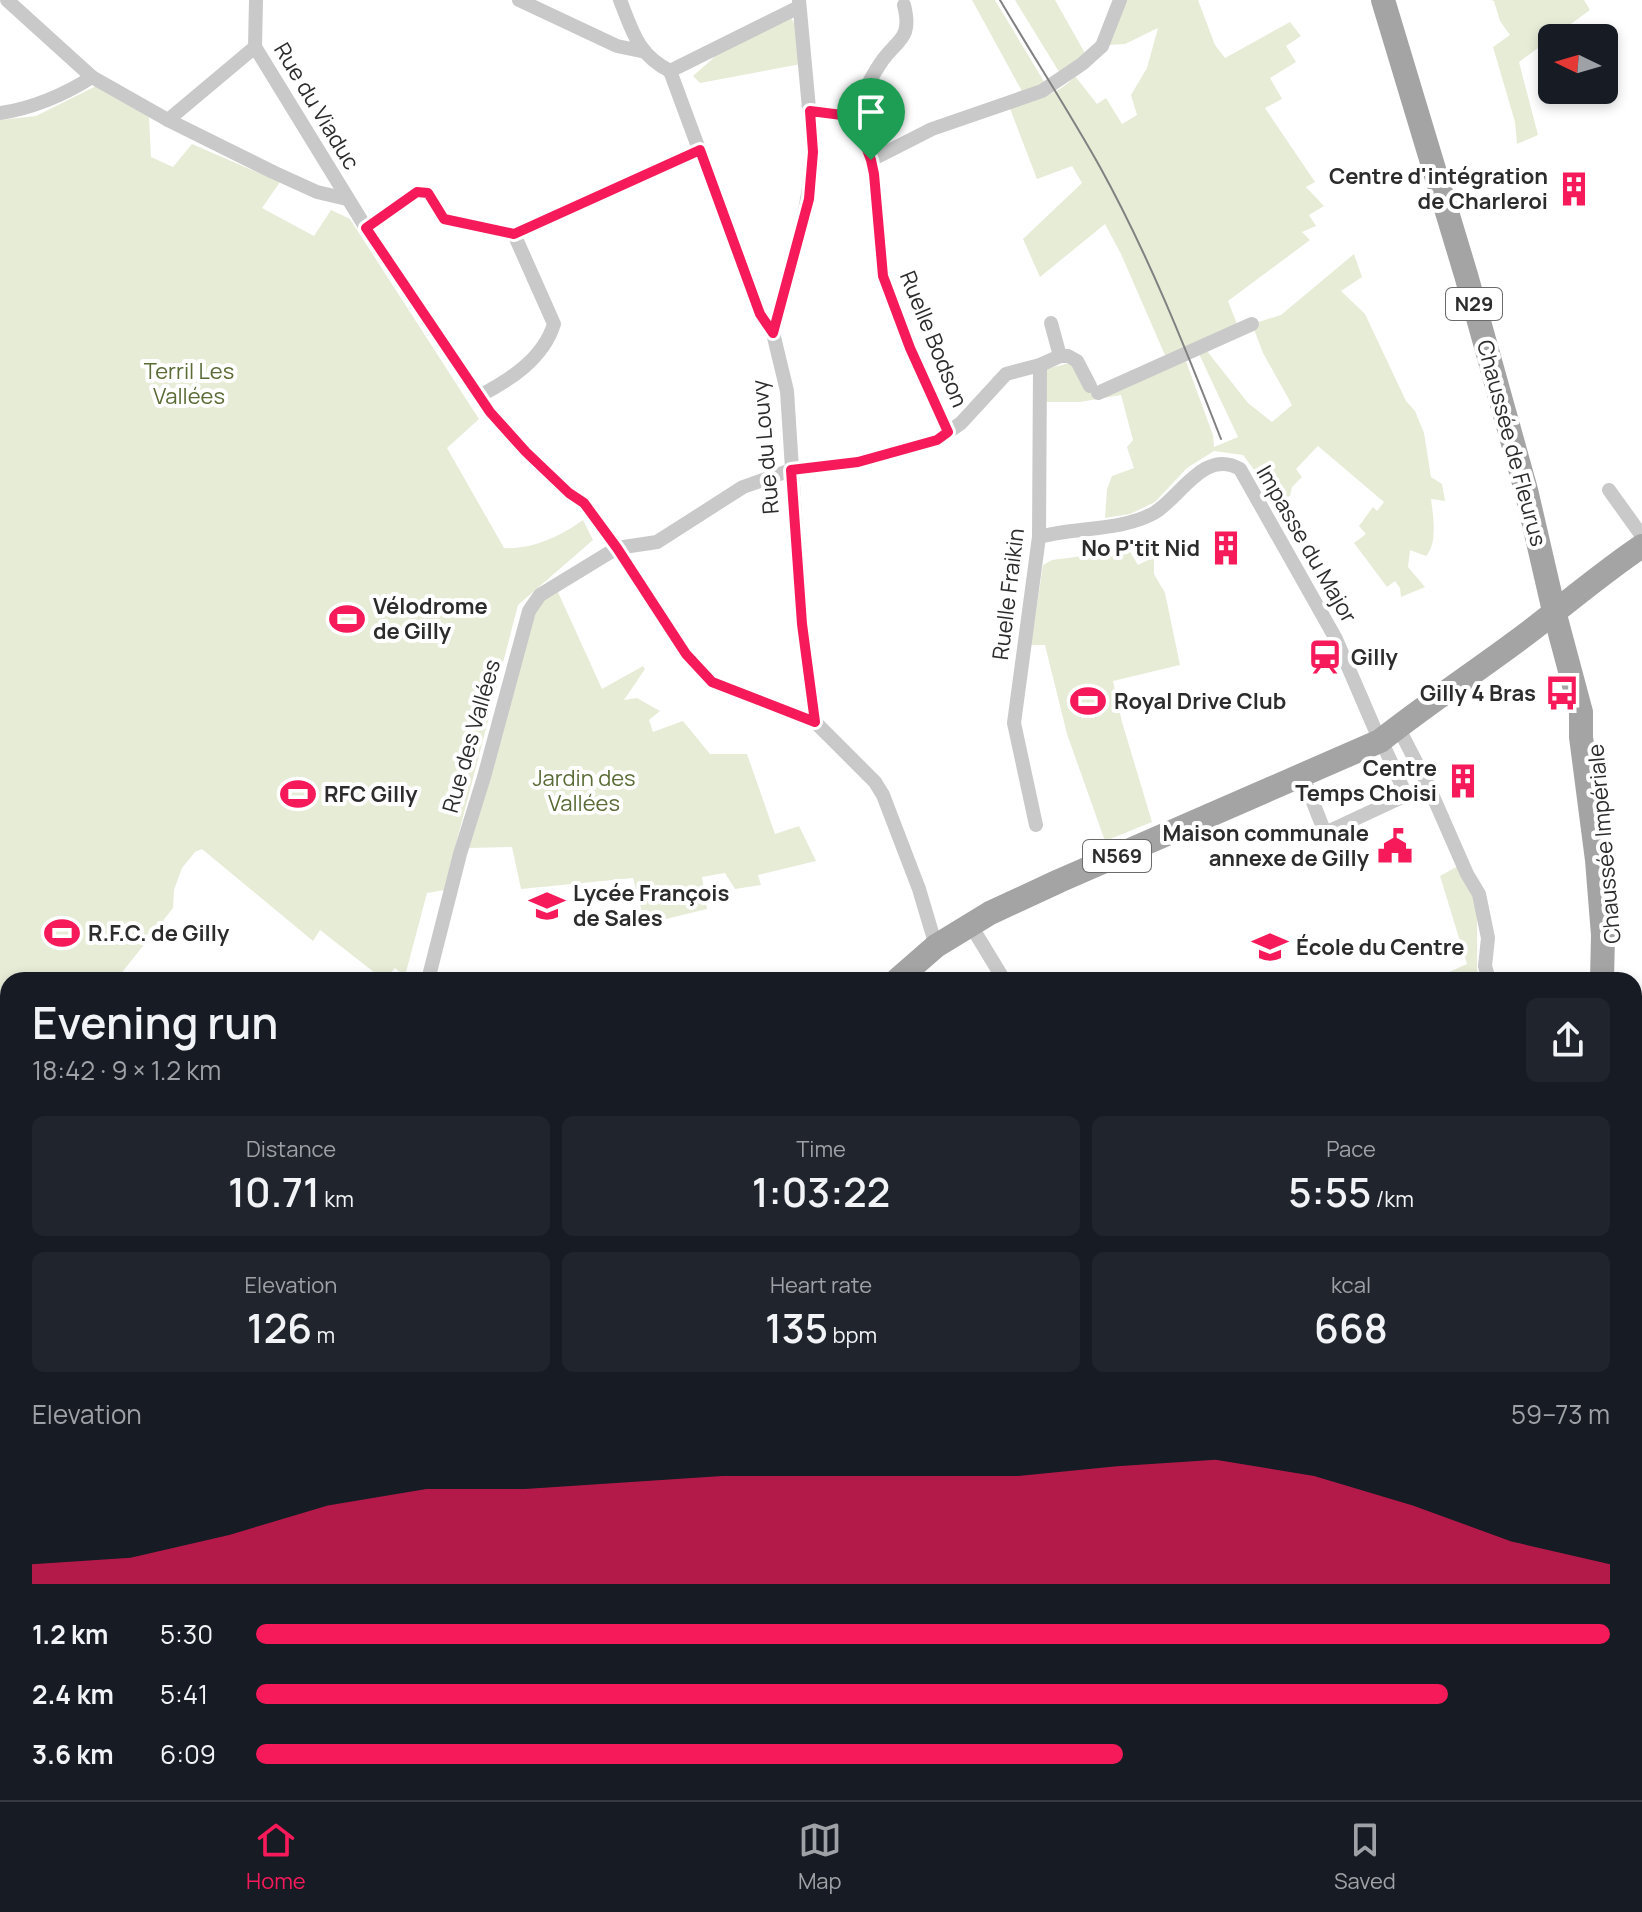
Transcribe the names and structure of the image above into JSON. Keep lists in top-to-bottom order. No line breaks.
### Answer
{"streets":{"main road":["N29","Chaussée de Fleurus","Chaussée Impériale","N569"],"street":["Rue du Viaduc","Ruelle Bodson","Rue du Louvy","Impasse du Major","Ruelle Fraikin","Rue des Vallées"]},"crossings":[["Rue du Viaduc","Rue du Louvy"],["Rue du Viaduc","Rue des Vallées"],["Chaussée de Fleurus","Chaussée Impériale"],["Chaussée de Fleurus","N569"],["Impasse du Major","Ruelle Fraikin"],["Impasse du Major","N569"],["Chaussée Impériale","N569"]],"parks":["Terril Les Vallées","Jardin des Vallées"],"places":{"building":["Centre d'intégration de Charleroi","No P'tit Nid","Centre Temps Choisi"],"sports":["Vélodrome de Gilly","Royal Drive Club","RFC Gilly","R.F.C. de Gilly"],"station":["Gilly"],"bus stop":["Gilly 4 Bras"],"public building":["Maison communale annexe de Gilly"],"school or university":["Lycée François de Sales","École du Centre"]},"north":"left","page":{"heading":["Evening run","18:42 · 9 × 1.2 km"],"stats":[["Distance","10.71 km"],["Time","1:03:22"],["Pace","5:55 /km"],["Elevation","126 m"],["Heart rate","135 bpm"],["kcal","668"]],"chart":["Elevation","59–73 m"],"list":[{"name":"1.2 km","note":"5:30"},{"name":"2.4 km","note":"5:41"},{"name":"3.6 km","note":"6:09"}],"tabs":["Home","Map","Saved"]}}
